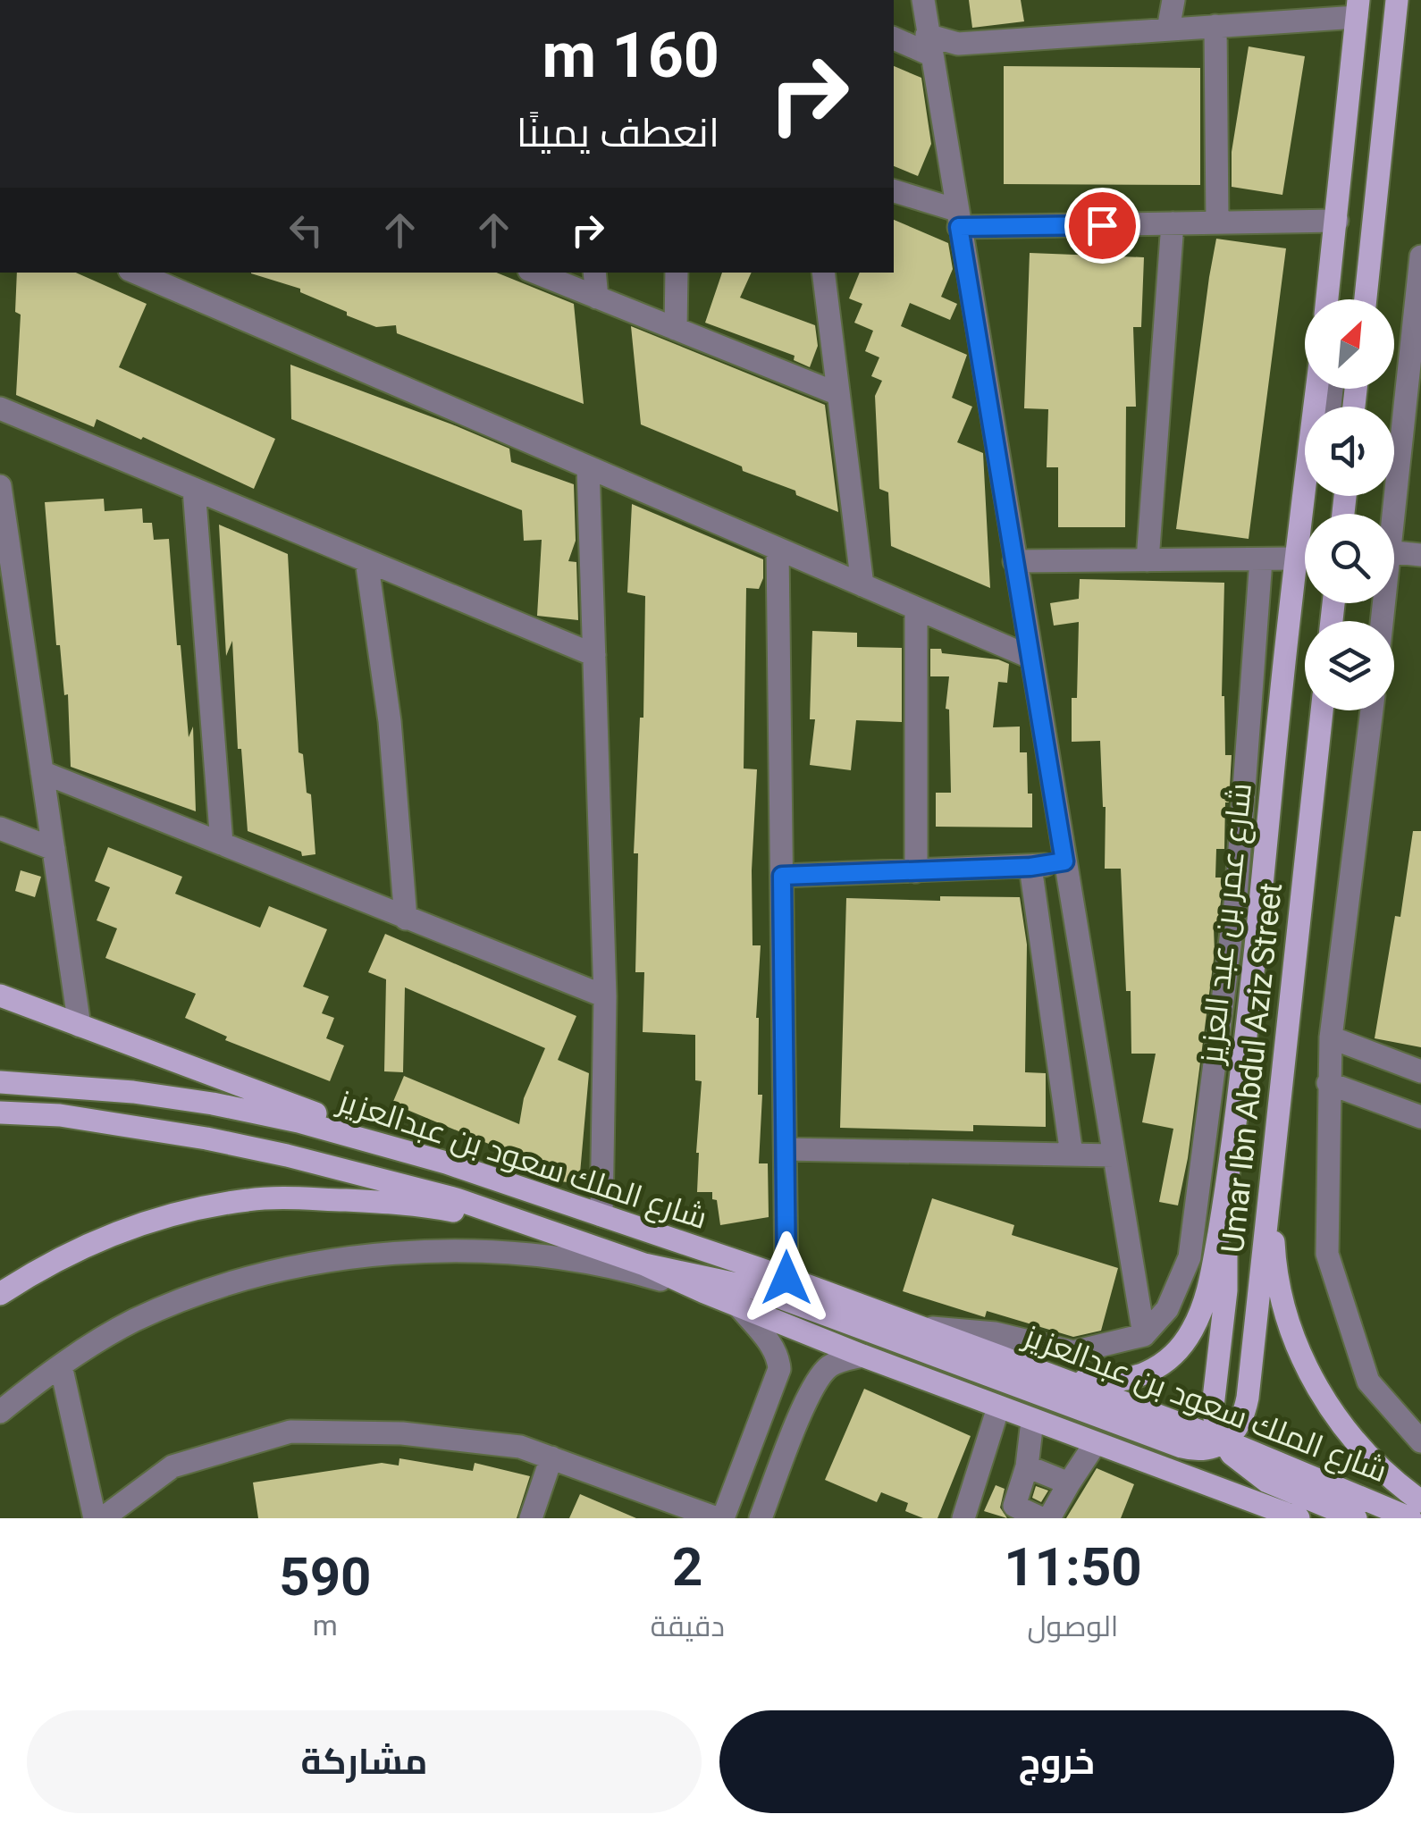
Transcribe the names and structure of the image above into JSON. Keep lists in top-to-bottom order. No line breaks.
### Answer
{"streets":{"main road":["شارع عمر بن عبد العزيز","Umar Ibn Abdul Aziz Street","شارع الملك سعود بن عبدالعزيز"]},"crossings":[["شارع عمر بن عبد العزيز","شارع الملك سعود بن عبدالعزيز"],["Umar Ibn Abdul Aziz Street","شارع الملك سعود بن عبدالعزيز"]],"north":"top right","page":{"turn":["160 m","انعطف يمينًا"],"eta":["11:50","الوصول","2","دقيقة","590","m"],"buttons":["خروج","مشاركة"]}}
